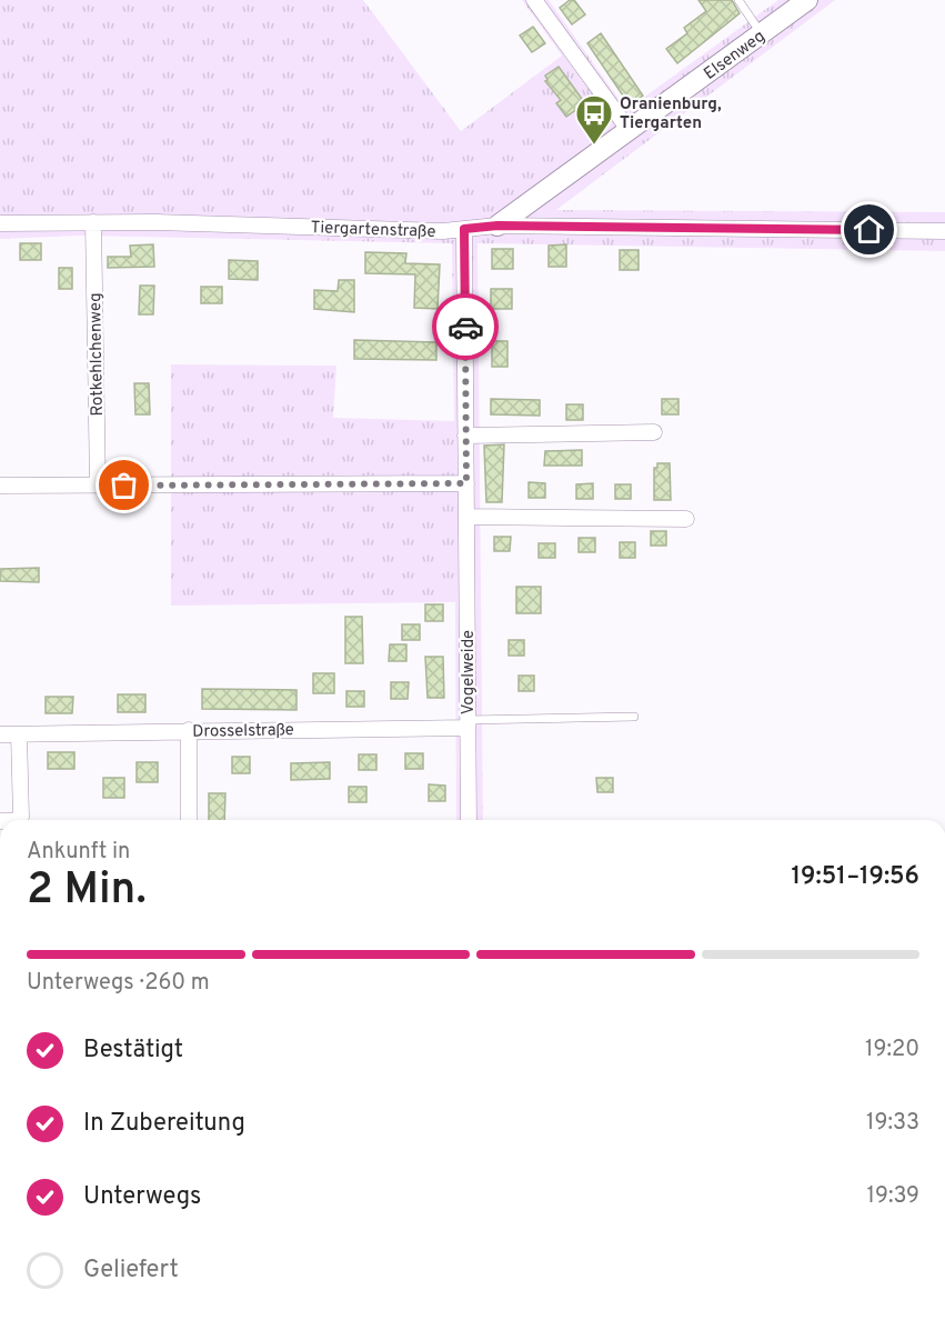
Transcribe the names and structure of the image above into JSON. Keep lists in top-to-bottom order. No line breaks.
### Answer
{"streets":{"street":["Elsenweg","Tiergartenstraße","Rotkehlchenweg","Vogelweide","Drosselstraße"]},"crossings":[["Elsenweg","Tiergartenstraße"],["Tiergartenstraße","Rotkehlchenweg"],["Tiergartenstraße","Vogelweide"],["Vogelweide","Drosselstraße"]],"places":{"bus stop":["Oranienburg, Tiergarten"]},"page":{"heading":["2 Min.","Ankunft in","19:51–19:56"],"bar":"Unterwegs · 260 m","list":[["Bestätigt","19:20"],["In Zubereitung","19:33"],["Unterwegs","19:39"],"Geliefert"]}}
